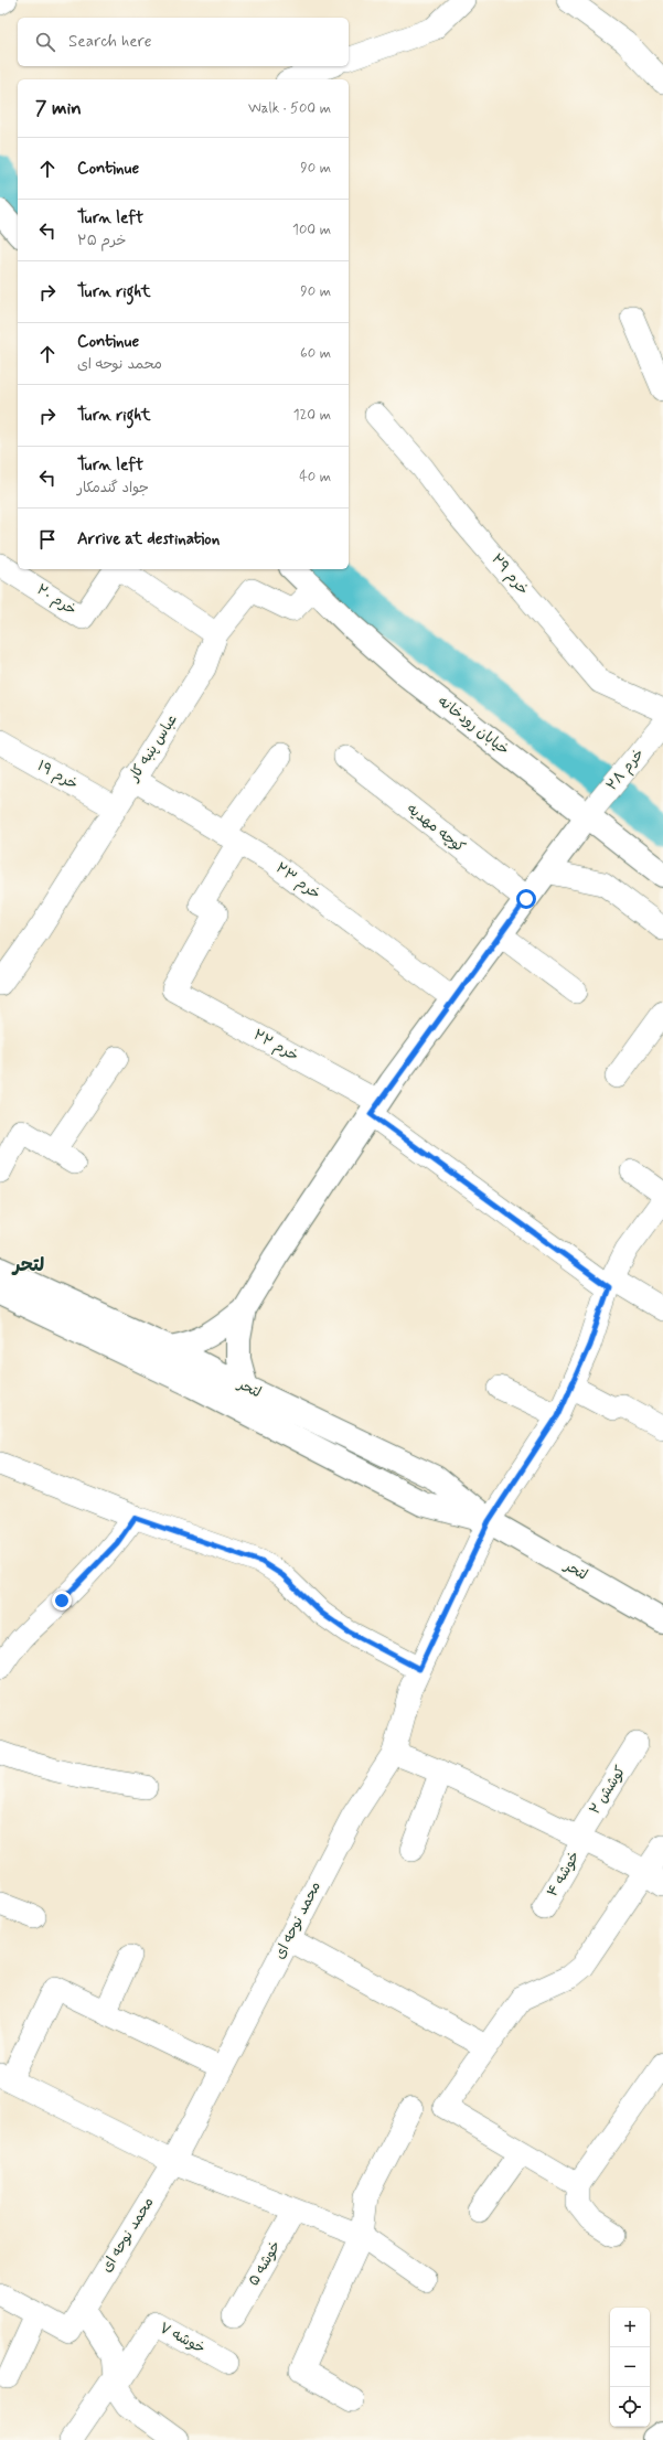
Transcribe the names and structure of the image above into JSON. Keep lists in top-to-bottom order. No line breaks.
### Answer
{"streets":{"street":["خرم ۲۹","خرم ۲۰","خیابان رودخانه","عباس پنبه کار","خرم ۲۸","خرم ۱۹","کوچه مهدیه","خرم ۲۳","خرم ۲۲","لتحر","کوشش ۲","خوشه ۴","محمد نوحه ای","خوشه ۵","خوشه ۷"]},"crossings":[["خرم ۲۰","عباس پنبه کار"],["خیابان رودخانه","عباس پنبه کار"],["خیابان رودخانه","خرم ۲۸"],["عباس پنبه کار","خرم ۱۹"],["عباس پنبه کار","خرم ۲۳"],["خرم ۲۳","خرم ۲۲"],["خرم ۲۲","محمد نوحه ای"],["لتحر","محمد نوحه ای"],["کوشش ۲","خوشه ۴"]],"districts":["لتحر"],"page":{"search":"Search here","heading":["7 min","Walk · 500 m"],"list":[["Continue","90 m"],["Turn left","خرم ۲۵","100 m"],["Turn right","90 m"],["Continue","محمد نوحه ای","60 m"],["Turn right","120 m"],["Turn left","جواد گندمکار","40 m"],"Arrive at destination"],"map_buttons":["+","−"]}}
